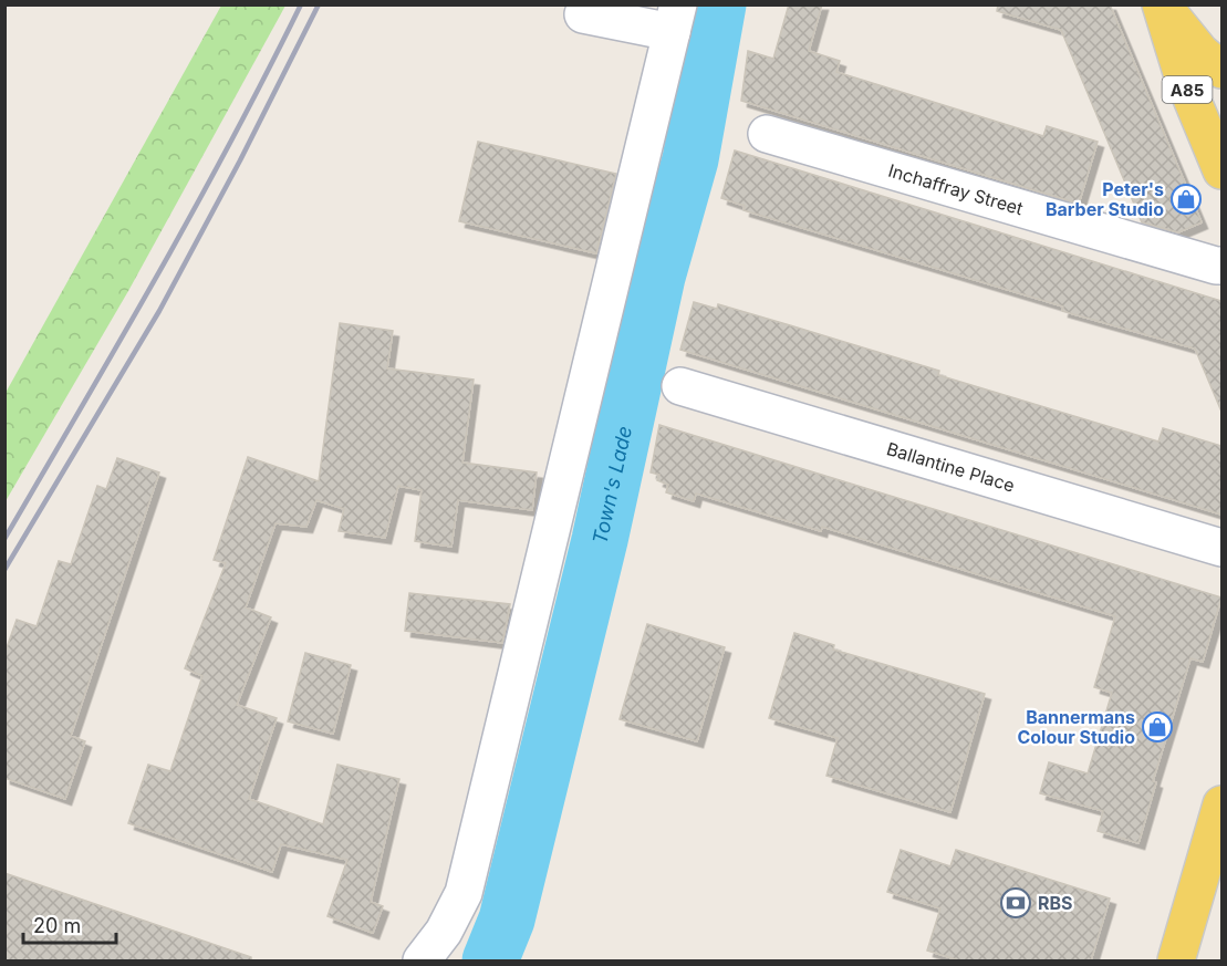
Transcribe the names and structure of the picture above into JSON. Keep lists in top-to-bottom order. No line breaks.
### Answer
{"streets":{"main road":["A85"],"street":["Inchaffray Street","Ballantine Place"]},"water":["Town's Lade"],"places":{"shop":["Peter's Barber Studio","Bannermans Colour Studio"],"bank":["RBS"]},"scale_bar":"20 m"}
